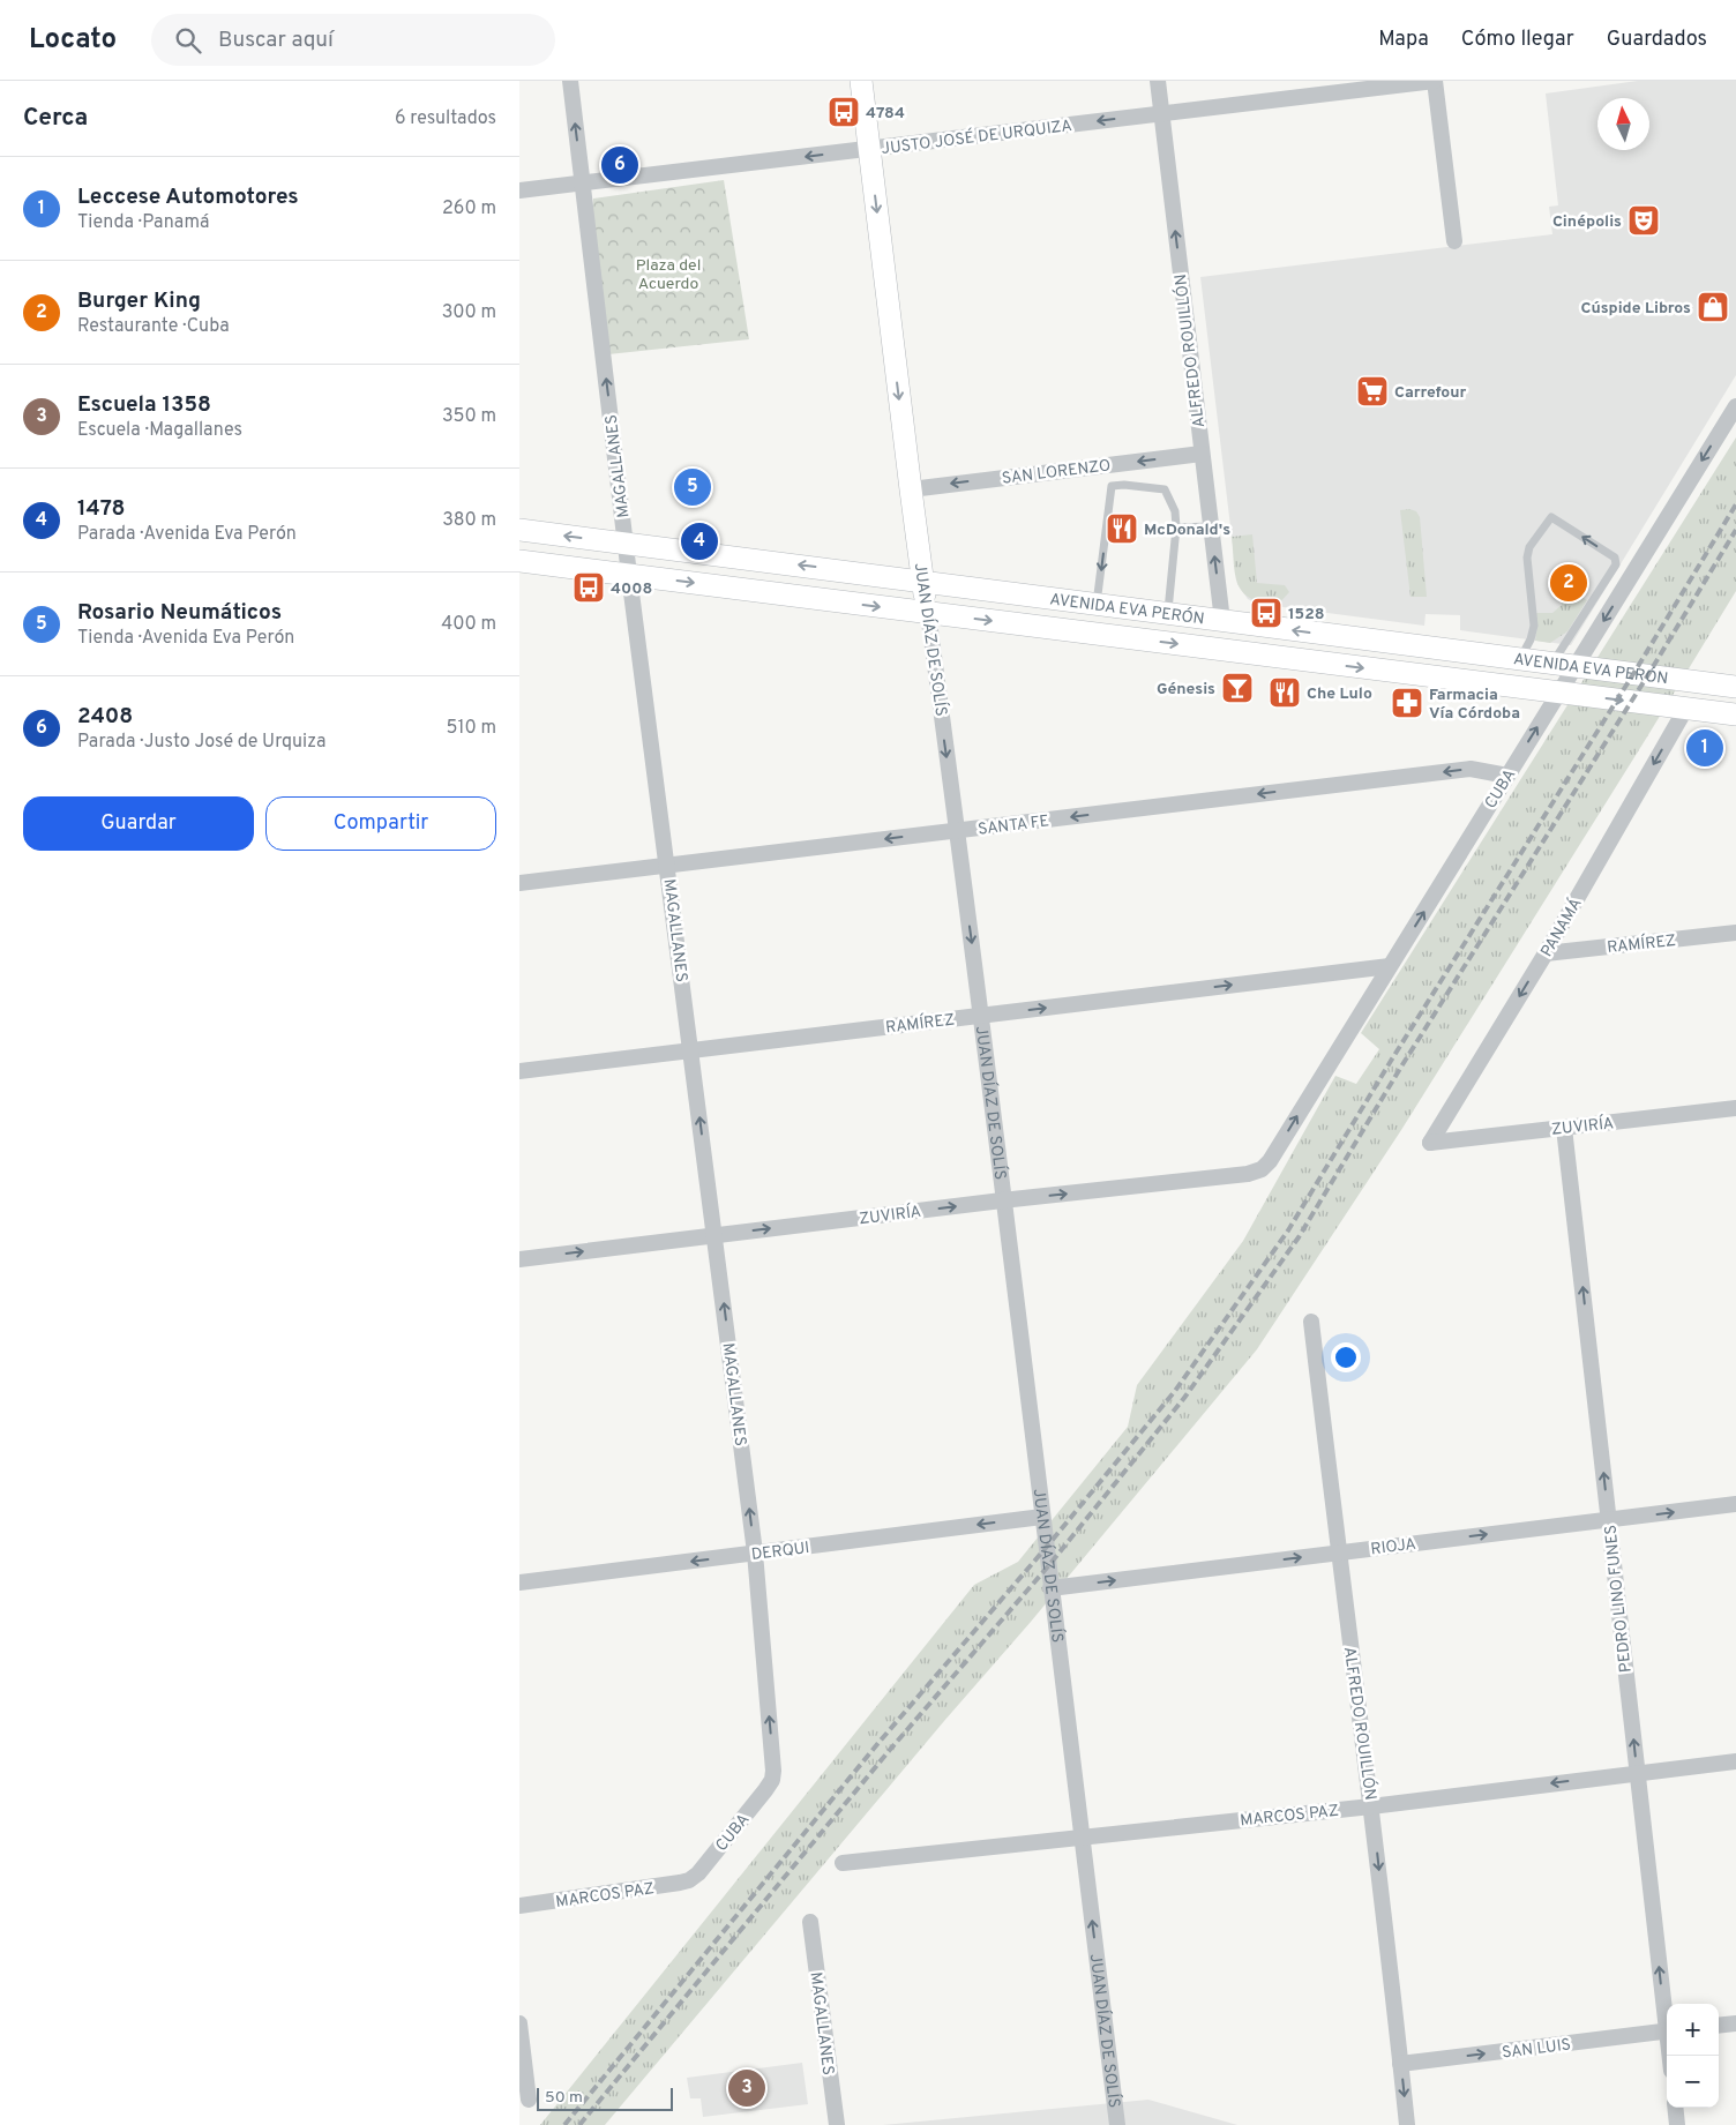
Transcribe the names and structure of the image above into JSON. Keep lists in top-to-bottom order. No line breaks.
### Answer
{"streets":{"main road":["AVENIDA EVA PERÓN","JUAN DÍAZ DE SOLÍS"],"street":["JUSTO JOSÉ DE URQUIZA","ALFREDO ROUILLÓN","MAGALLANES","SAN LORENZO","CUBA","SANTA FE","PANAMÁ","RAMÍREZ","ZUVIRÍA","RIOJA","DERQUI","PEDRO LINO FUNES","MARCOS PAZ","SAN LUIS"]},"crossings":[["JUSTO JOSÉ DE URQUIZA","ALFREDO ROUILLÓN"],["JUSTO JOSÉ DE URQUIZA","MAGALLANES"],["JUSTO JOSÉ DE URQUIZA","JUAN DÍAZ DE SOLÍS"],["ALFREDO ROUILLÓN","SAN LORENZO"],["ALFREDO ROUILLÓN","AVENIDA EVA PERÓN"],["ALFREDO ROUILLÓN","RIOJA"],["ALFREDO ROUILLÓN","MARCOS PAZ"],["ALFREDO ROUILLÓN","SAN LUIS"],["MAGALLANES","AVENIDA EVA PERÓN"],["MAGALLANES","CUBA"],["MAGALLANES","SANTA FE"],["MAGALLANES","RAMÍREZ"],["MAGALLANES","ZUVIRÍA"],["MAGALLANES","DERQUI"],["SAN LORENZO","JUAN DÍAZ DE SOLÍS"],["AVENIDA EVA PERÓN","JUAN DÍAZ DE SOLÍS"],["AVENIDA EVA PERÓN","CUBA"],["AVENIDA EVA PERÓN","PANAMÁ"],["JUAN DÍAZ DE SOLÍS","SANTA FE"],["JUAN DÍAZ DE SOLÍS","RAMÍREZ"],["JUAN DÍAZ DE SOLÍS","ZUVIRÍA"],["JUAN DÍAZ DE SOLÍS","RIOJA"],["JUAN DÍAZ DE SOLÍS","DERQUI"],["JUAN DÍAZ DE SOLÍS","MARCOS PAZ"],["CUBA","SANTA FE"],["CUBA","RAMÍREZ"],["CUBA","ZUVIRÍA"],["CUBA","MARCOS PAZ"],["PANAMÁ","RAMÍREZ"],["PANAMÁ","ZUVIRÍA"],["ZUVIRÍA","PEDRO LINO FUNES"],["RIOJA","PEDRO LINO FUNES"],["PEDRO LINO FUNES","MARCOS PAZ"]],"one_way":["JUSTO JOSÉ DE URQUIZA","MAGALLANES","SAN LORENZO","SANTA FE","PANAMÁ","RAMÍREZ","ZUVIRÍA","RIOJA","DERQUI","PEDRO LINO FUNES","SAN LUIS"],"parks":["Plaza del Acuerdo"],"places":{"bus stop":["4784","4008","1528"],"theatre":["Cinépolis"],"shop":["Cúspide Libros"],"supermarket":["Carrefour"],"restaurant":["McDonald's","Che Lulo"],"bar":["Génesis"],"pharmacy":["Farmacia Vía Córdoba"]},"scale_bar":"50 m","north":"top","page":{"header":"Locato","search":"Buscar aquí","nav":["Mapa","Cómo llegar","Guardados"],"heading":["Cerca","6 resultados"],"pins":["6","5","4","2","1","3"],"list":[{"mark":"1","name":"Leccese Automotores","note":"Tienda · Panamá","value":"260 m"},{"mark":"2","name":"Burger King","note":"Restaurante · Cuba","value":"300 m"},{"mark":"3","name":"Escuela 1358","note":"Escuela · Magallanes","value":"350 m"},{"mark":"4","name":"1478","note":"Parada · Avenida Eva Perón","value":"380 m"},{"mark":"5","name":"Rosario Neumáticos","note":"Tienda · Avenida Eva Perón","value":"400 m"},{"mark":"6","name":"2408","note":"Parada · Justo José de Urquiza","value":"510 m"}],"buttons":["Guardar","Compartir"],"map_buttons":["+","−"],"scale":"50 m"}}
